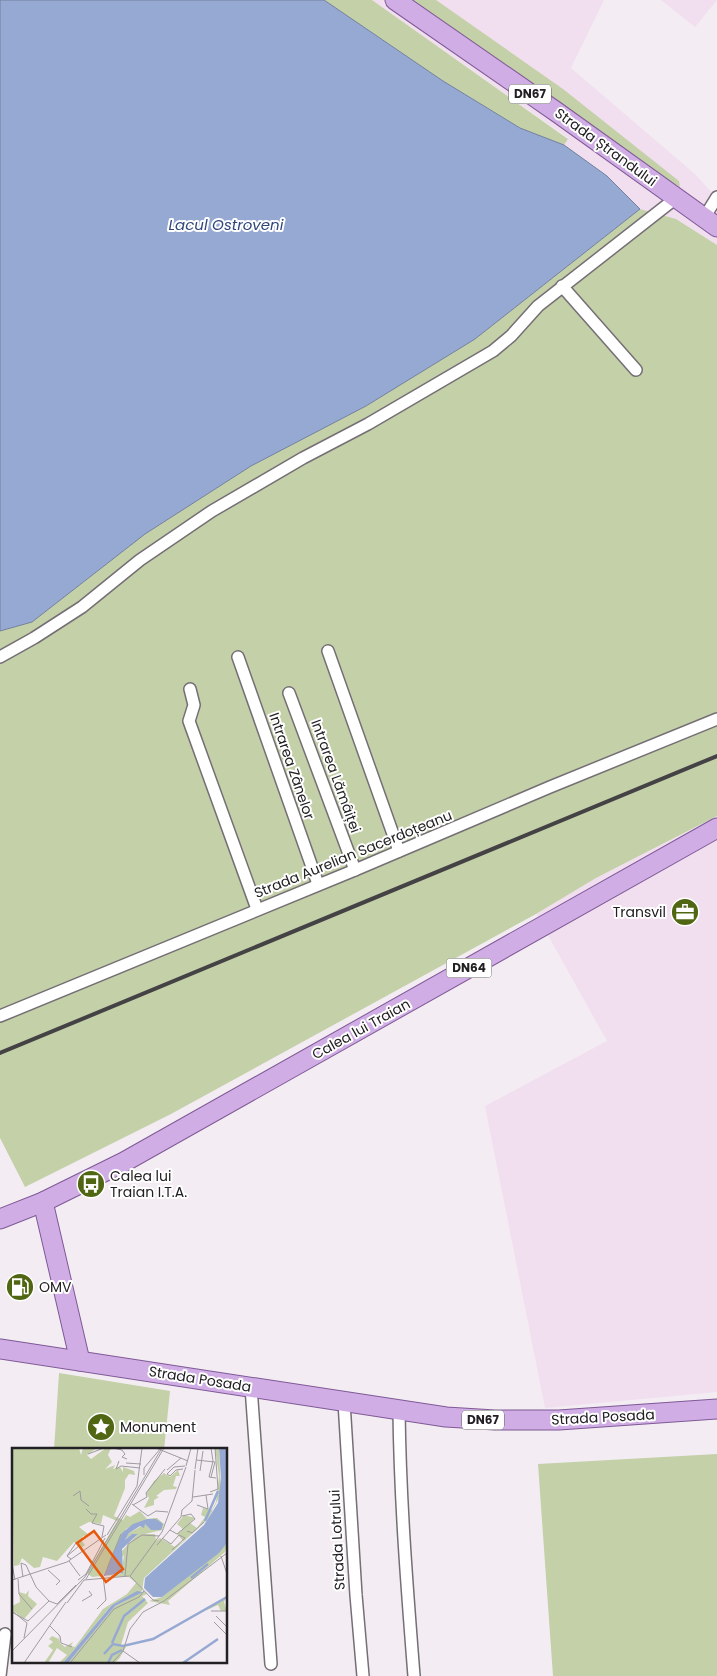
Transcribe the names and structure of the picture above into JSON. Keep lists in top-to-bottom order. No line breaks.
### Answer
{"streets":{"main road":["DN67","Strada Ștrandului","DN64","Calea lui Traian","Strada Posada"],"street":["Intrarea Zânelor","Intrarea Lămâiței","Strada Aurelian Sacerdoțeanu","Strada Lotrului"]},"crossings":[["Intrarea Zânelor","Strada Aurelian Sacerdoțeanu"],["Intrarea Lămâiței","Strada Aurelian Sacerdoțeanu"],["Strada Posada","Strada Lotrului"]],"water":["Lacul Ostroveni"],"places":{"office":["Transvil"],"bus stop":["Calea lui Traian I.T.A."],"fuel station":["OMV"],"place":["Monument"]}}
